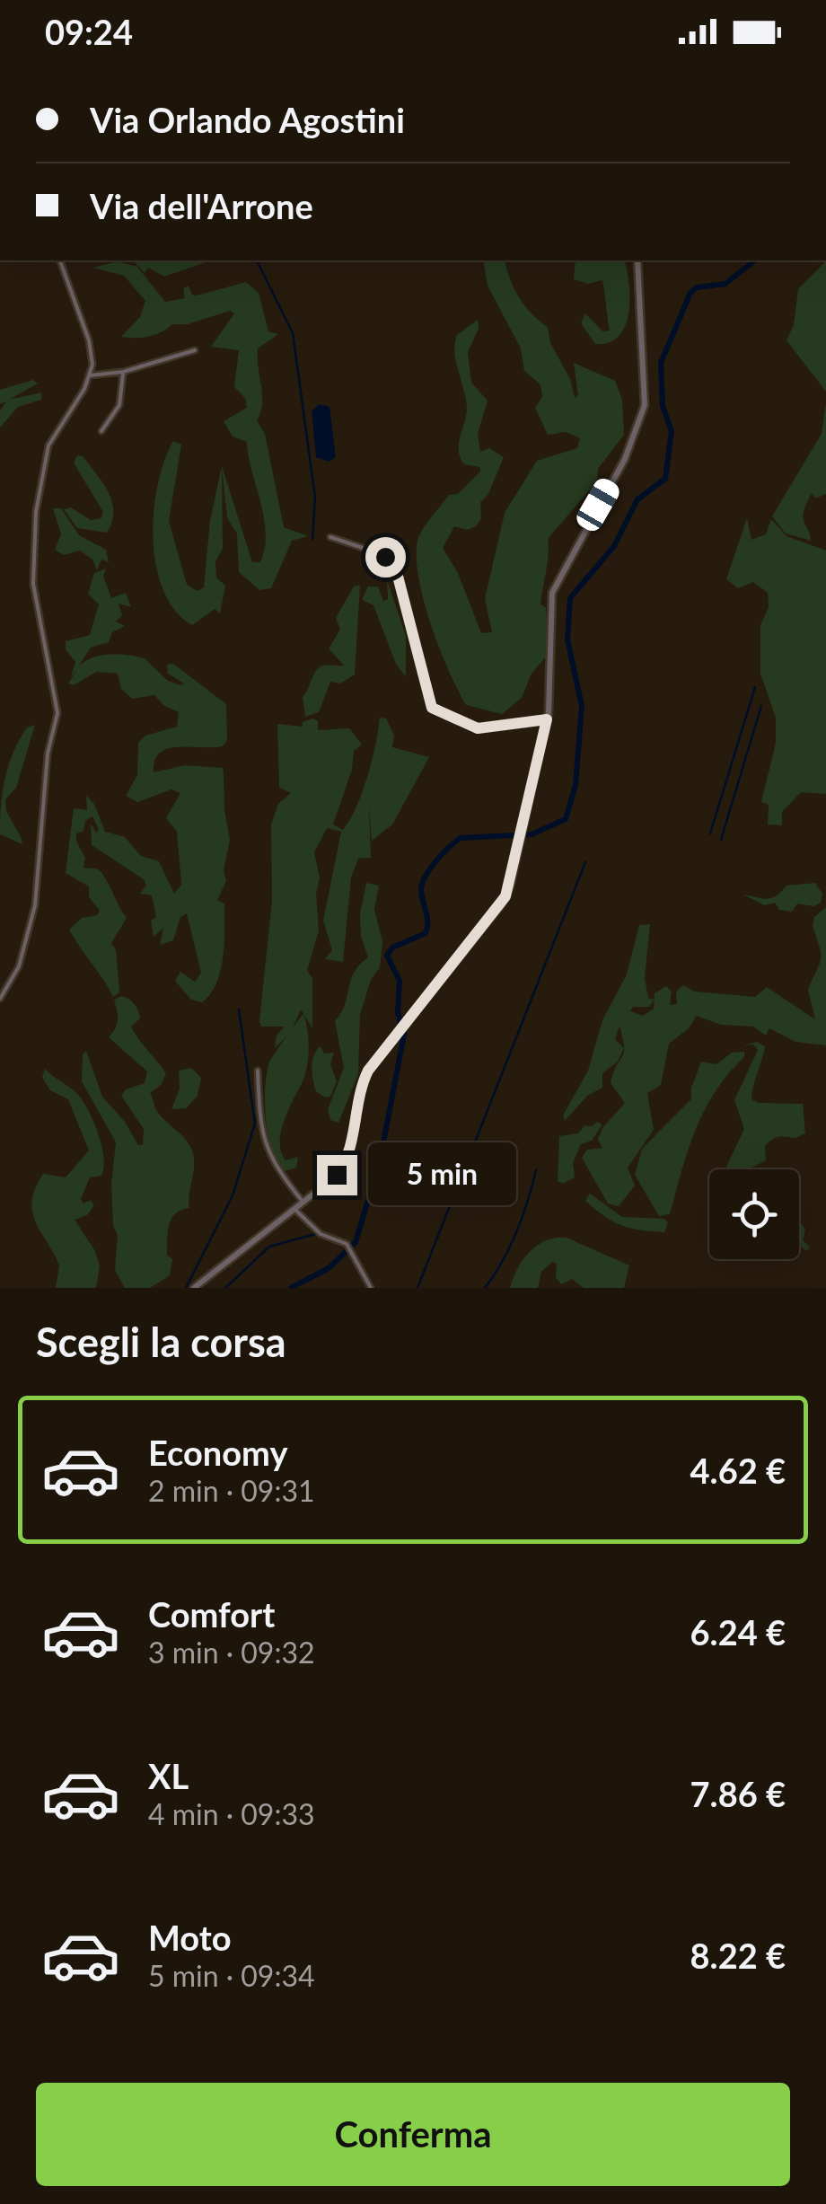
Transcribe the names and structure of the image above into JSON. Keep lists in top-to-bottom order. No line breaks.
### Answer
{"page":{"status":"09:24","banner":["Via Orlando Agostini","Via dell'Arrone"],"bubble":"5 min","heading":"Scegli la corsa","list":[{"name":"Economy","note":"2 min · 09:31","value":"4.62 €"},{"name":"Comfort","note":"3 min · 09:32","value":"6.24 €"},{"name":"XL","note":"4 min · 09:33","value":"7.86 €"},{"name":"Moto","note":"5 min · 09:34","value":"8.22 €"}],"buttons":"Conferma"}}
